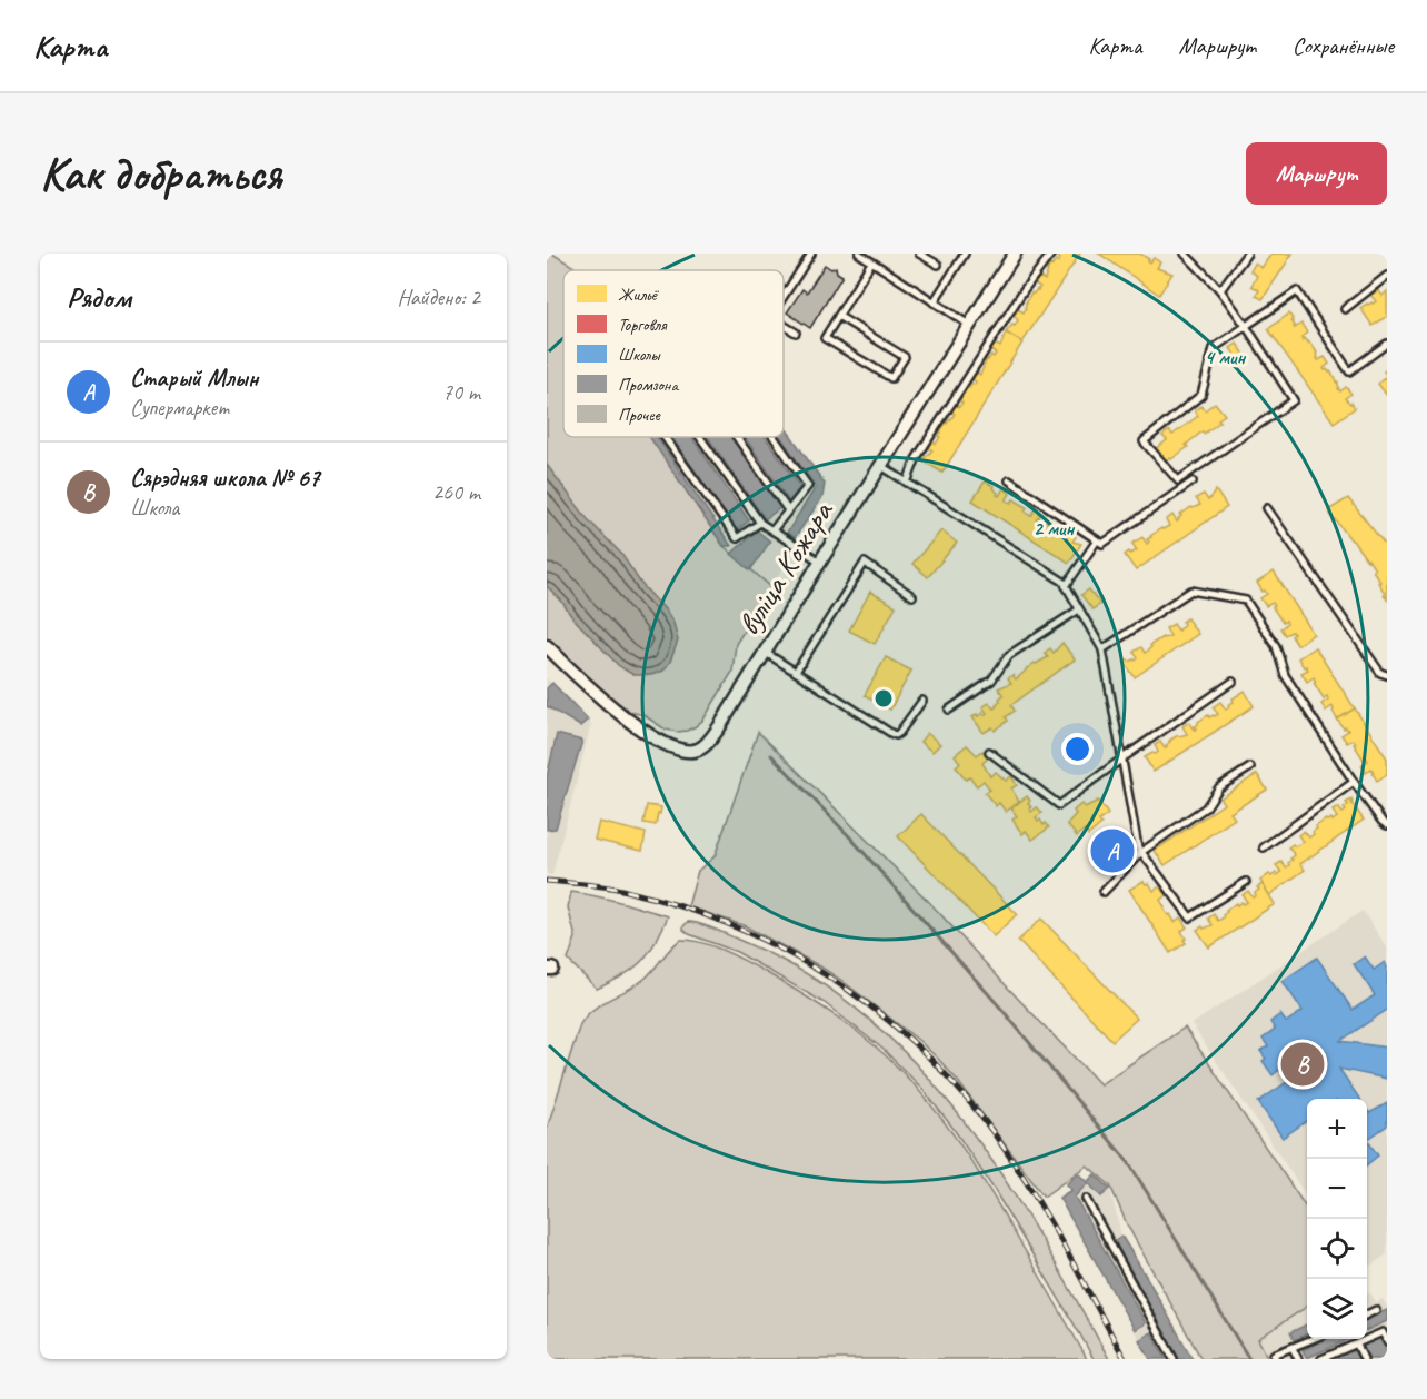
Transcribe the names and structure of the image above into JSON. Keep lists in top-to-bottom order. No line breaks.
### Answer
{"streets":{"street":["вуліца Кожара"]},"legend":["Жильё","Торговля","Школы","Промзона","Прочее"],"page":{"header":"Карта","nav":["Карта","Маршрут","Сохранённые"],"buttons":"Маршрут","title":"Как добраться","heading":["Рядом","Найдено: 2"],"list":[{"mark":"A","name":"Старый Млын","note":"Супермаркет","value":"70 m"},{"mark":"B","name":"Сярэдняя школа № 67","note":"Школа","value":"260 m"}],"pins":["A","B"],"map_buttons":["+","−"]},"rings":["4 мин","2 мин"]}
